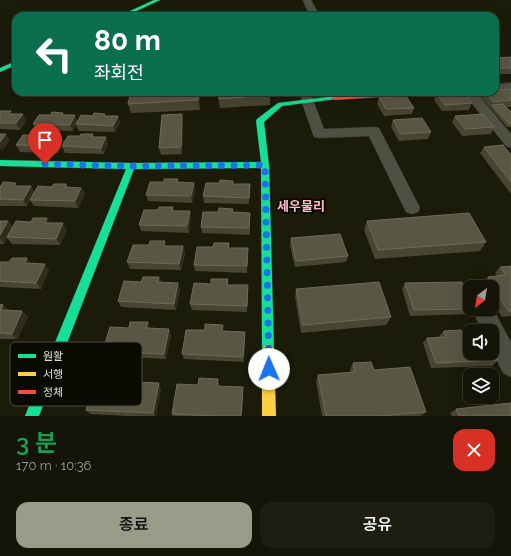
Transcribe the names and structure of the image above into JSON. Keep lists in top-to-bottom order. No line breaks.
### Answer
{"districts":["세우물리"],"legend":["원활","서행","정체"],"north":"bottom left","page":{"turn":["80 m","좌회전"],"heading":["3 분","170 m · 10:36"],"buttons":["종료","공유"]}}
